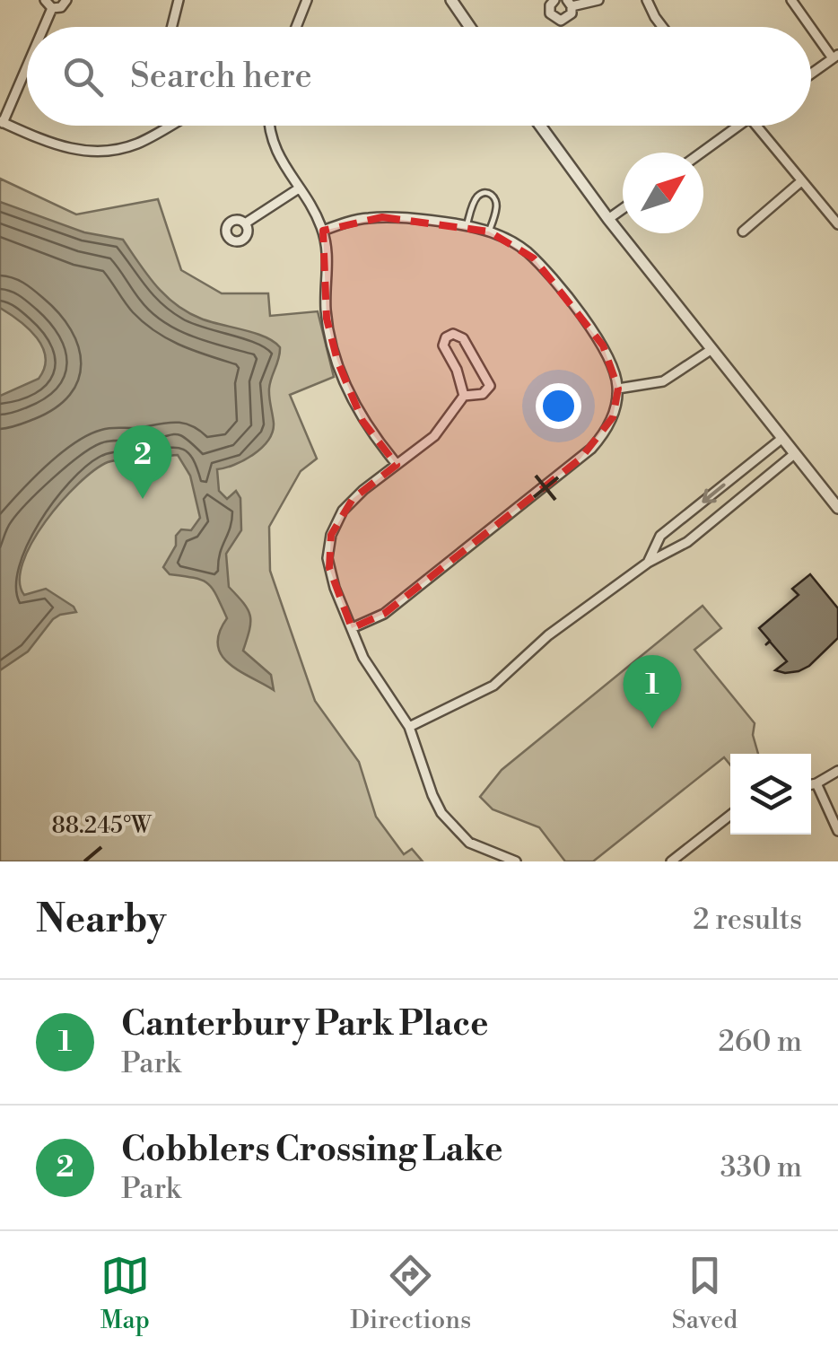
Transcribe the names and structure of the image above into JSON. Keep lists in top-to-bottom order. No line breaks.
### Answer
{"north":"top right","page":{"search":"Search here","pins":["2","1"],"heading":["Nearby","2 results"],"list":[{"mark":"1","name":"Canterbury Park Place","note":"Park","value":"260 m"},{"mark":"2","name":"Cobblers Crossing Lake","note":"Park","value":"330 m"}],"nav":["Map","Directions","Saved"]},"coordinates":["88.245°W"]}
